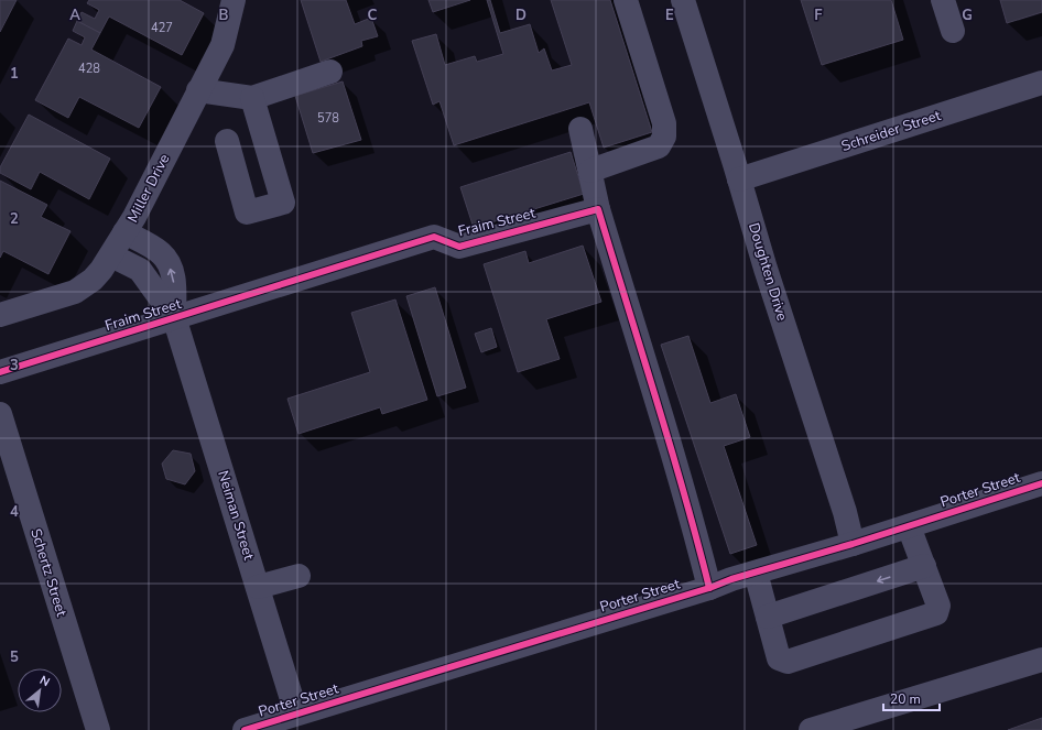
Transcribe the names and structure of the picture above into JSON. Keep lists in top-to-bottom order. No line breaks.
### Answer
{"streets":{"street":["Schreider Street","Miller Drive","Fraim Street","Doughten Drive","Porter Street","Neiman Street","Schertz Street"]},"crossings":[["Schreider Street","Doughten Drive"],["Miller Drive","Neiman Street"],["Fraim Street","Neiman Street"],["Doughten Drive","Porter Street"],["Porter Street","Neiman Street"]],"house_numbers":["427","428","578"],"scale_bar":"20 m","north":"top right","grid":{"columns":["A","B","C","D","E","F","G"],"rows":["1","2","3","4","5"]}}
